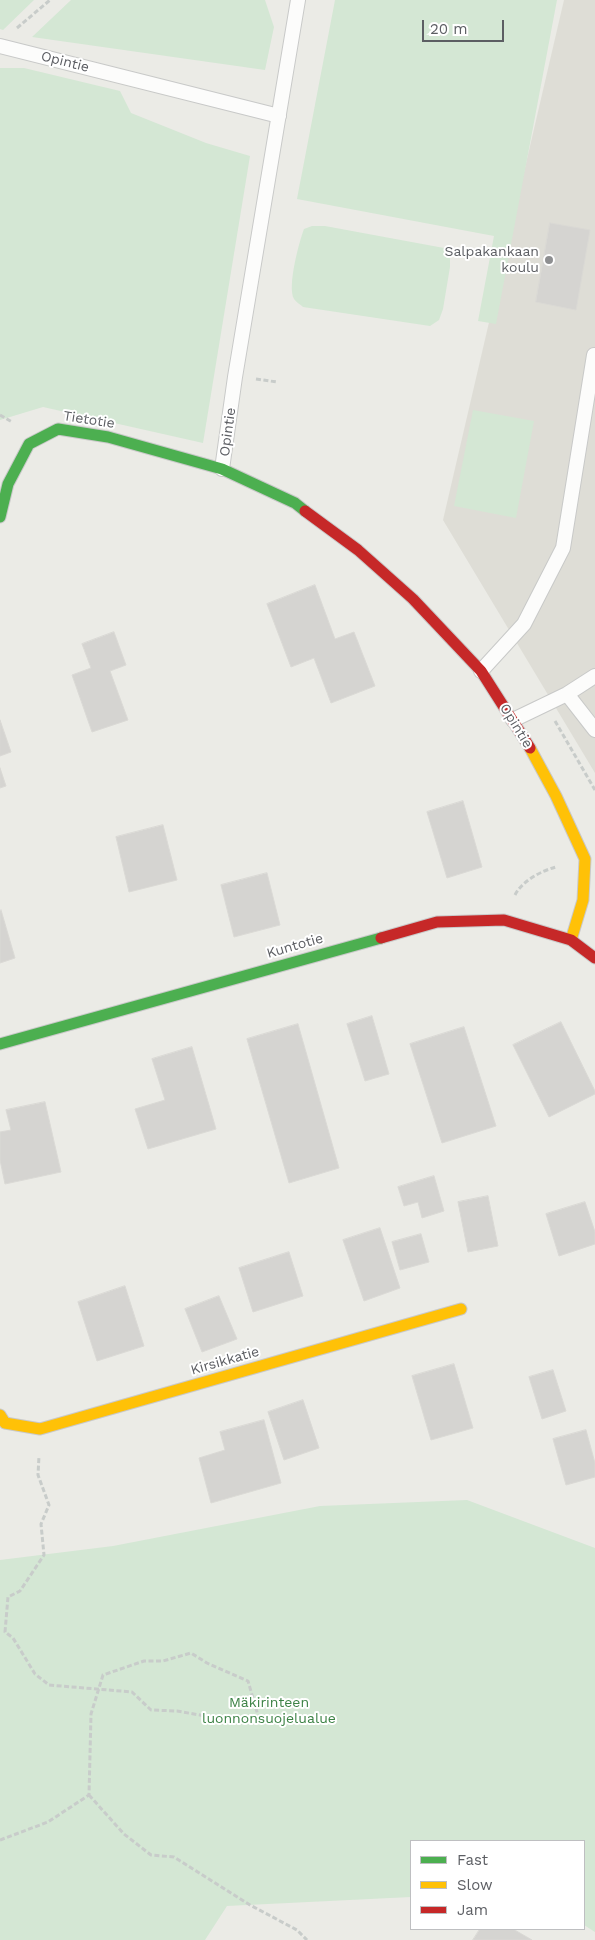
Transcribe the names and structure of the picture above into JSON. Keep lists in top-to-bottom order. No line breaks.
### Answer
{"streets":{"street":["Opintie","Tietotie","Kuntotie","Kirsikkatie"]},"crossings":[["Opintie","Tietotie"],["Opintie","Kuntotie"]],"parks":["Mäkirinteen luonnonsuojelualue"],"places":["Salpakankaan koulu"],"legend":["Fast","Slow","Jam"],"scale_bar":"20 m"}
